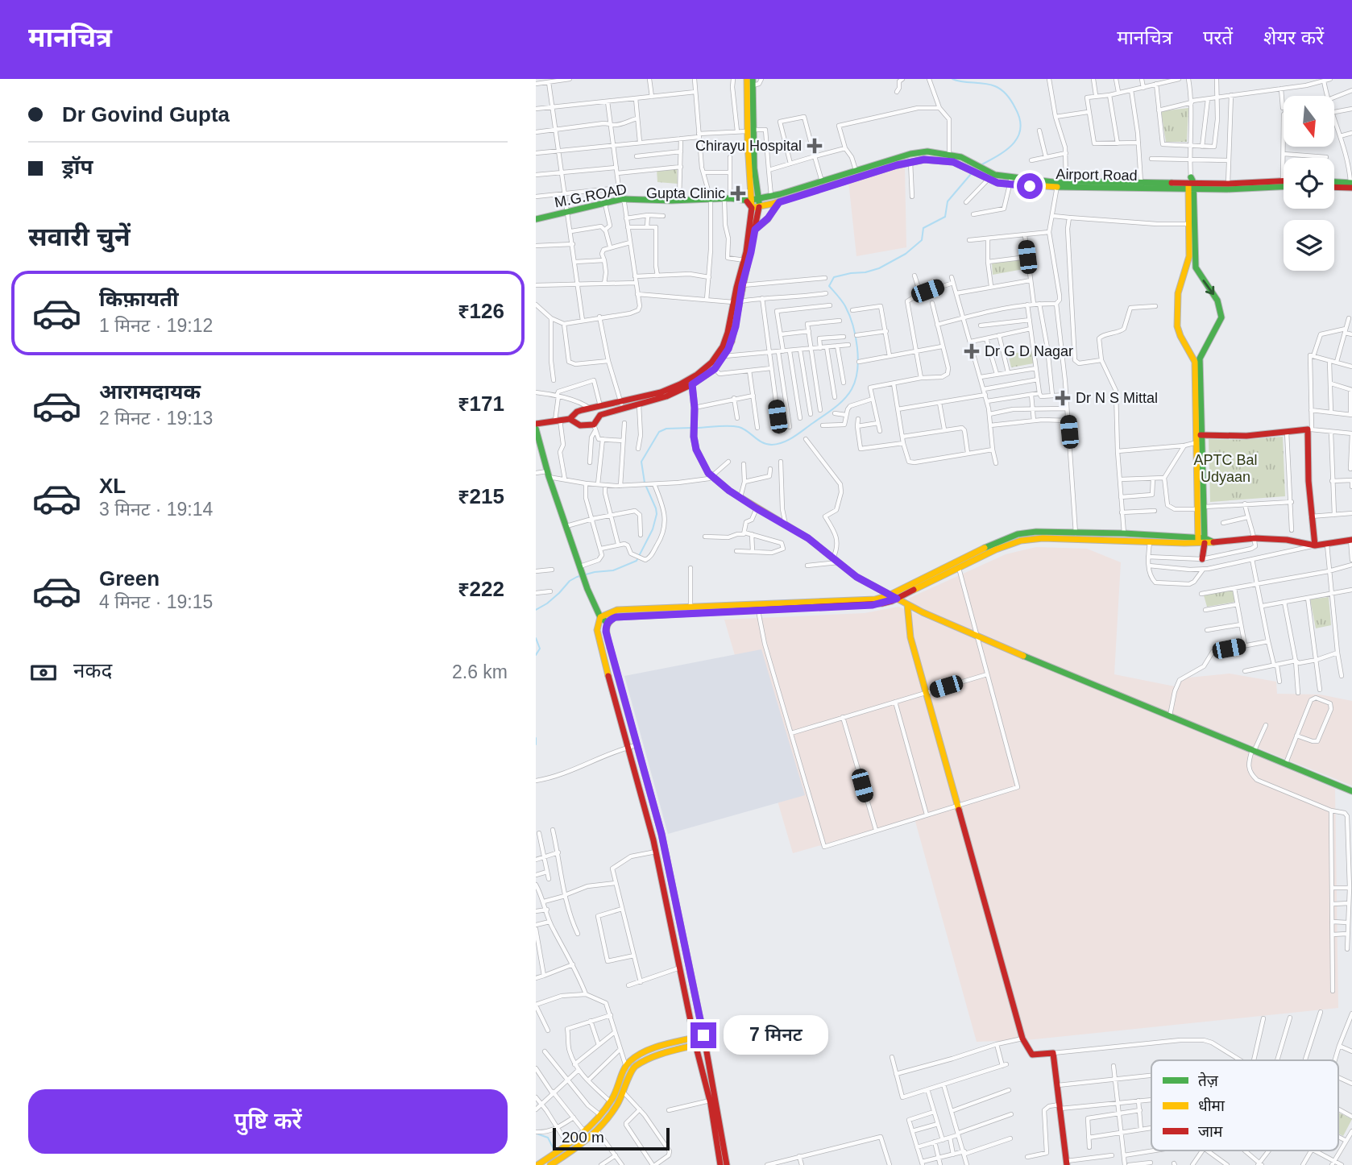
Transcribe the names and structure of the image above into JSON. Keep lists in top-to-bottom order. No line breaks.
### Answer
{"streets":{"main road":["Airport Road","M.G.ROAD"]},"crossings":[["Airport Road","M.G.ROAD"]],"parks":["APTC Bal Udyaan"],"places":{"health":["Chirayu Hospital","Gupta Clinic","Dr G D Nagar","Dr N S Mittal"]},"legend":["तेज़","धीमा","जाम"],"scale_bar":"200 m","north":"bottom","page":{"header":"मानचित्र","nav":["मानचित्र","परतें","शेयर करें"],"banner":["Dr Govind Gupta","ड्रॉप"],"heading":"सवारी चुनें","list":[{"name":"किफ़ायती","note":"1 मिनट · 19:12","value":"₹126"},{"name":"आरामदायक","note":"2 मिनट · 19:13","value":"₹171"},{"name":"XL","note":"3 मिनट · 19:14","value":"₹215"},{"name":"Green","note":"4 मिनट · 19:15","value":"₹222"}],"pay":["नकद","2.6 km"],"bubble":"7 मिनट","buttons":"पुष्टि करें","scale":"200 m"}}
